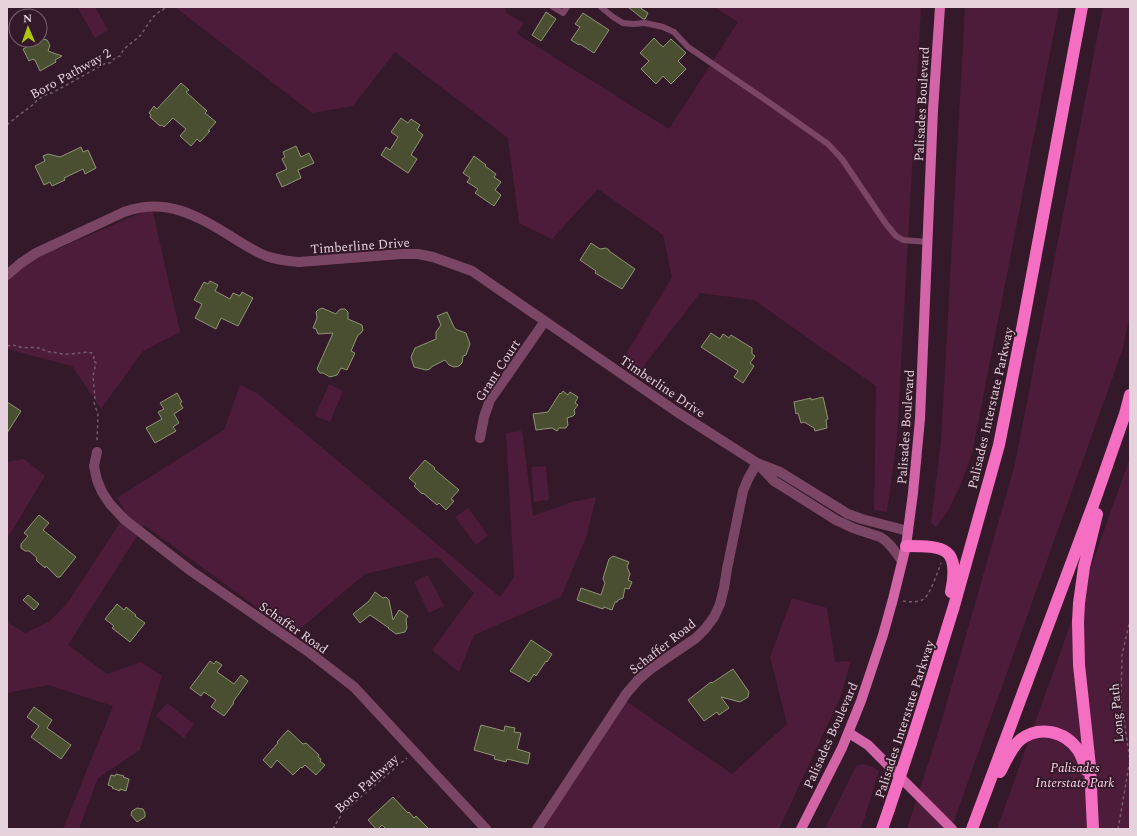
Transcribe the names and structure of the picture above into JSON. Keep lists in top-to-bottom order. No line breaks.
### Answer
{"streets":{"highway":["Palisades Interstate Parkway"],"main road":["Palisades Boulevard"],"street":["Timberline Drive","Grant Court","Schaffer Road"],"path":["Boro Pathway 2","Long Path","Boro Pathway"]},"crossings":[["Palisades Boulevard","Timberline Drive"],["Timberline Drive","Grant Court"],["Timberline Drive","Schaffer Road"],["Schaffer Road","Boro Pathway"]],"parks":["Palisades Interstate Park"],"north":"top"}
